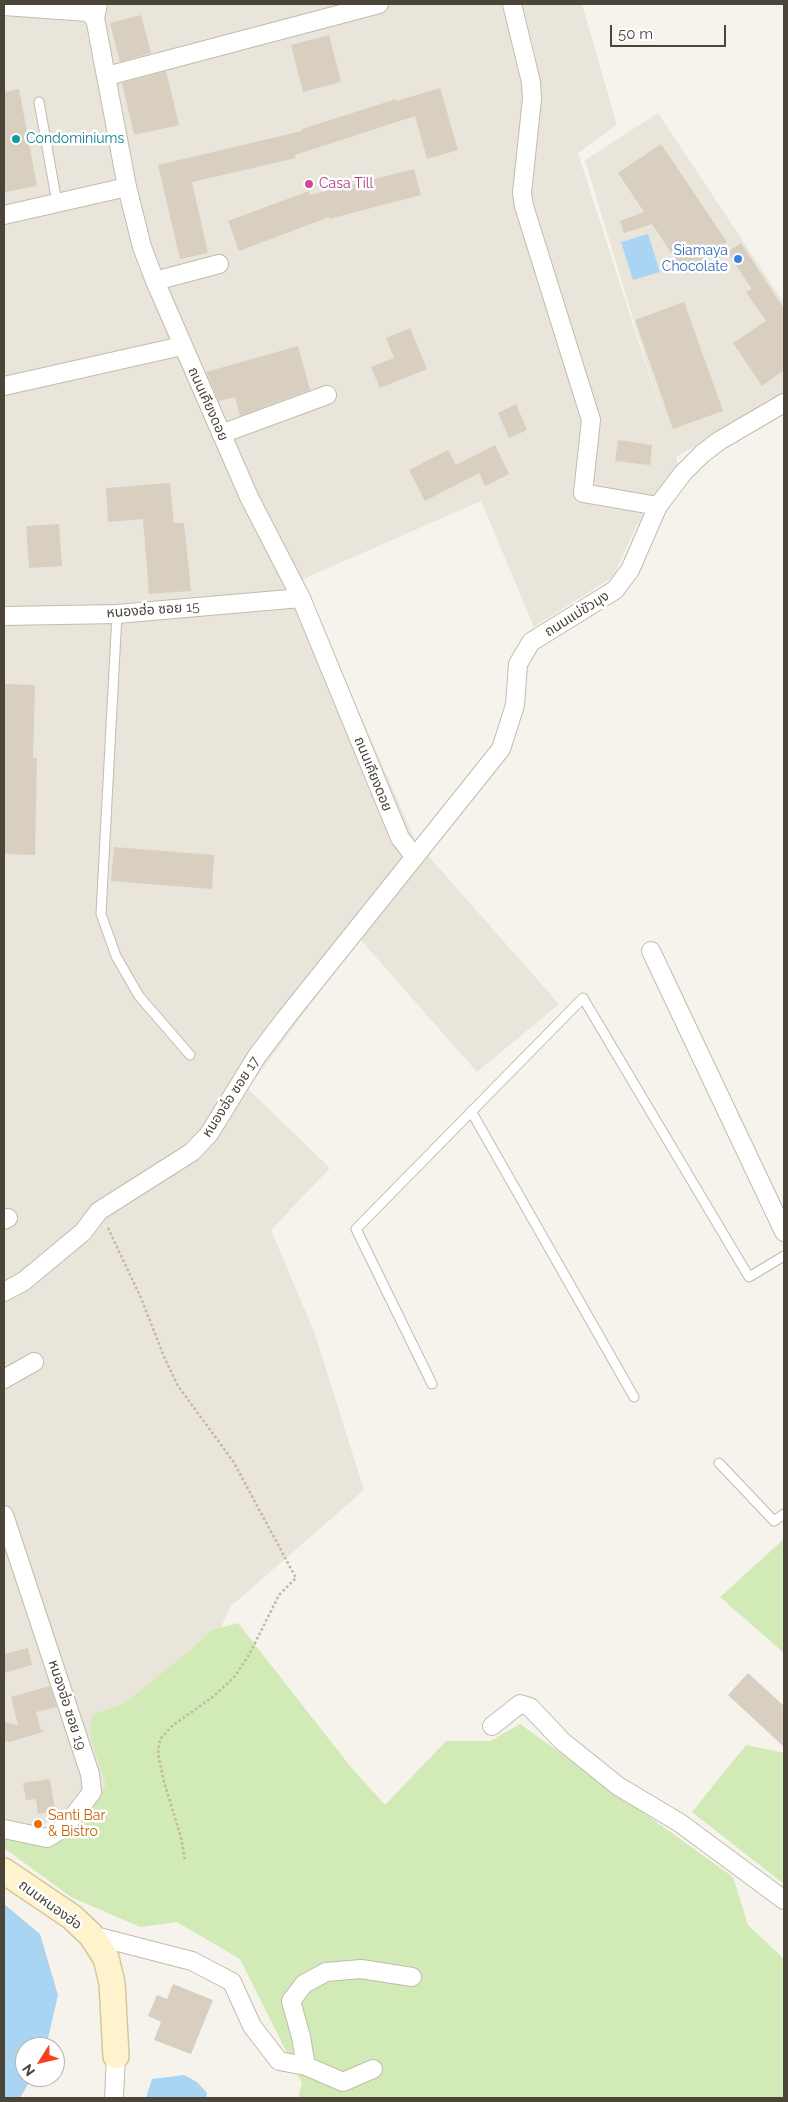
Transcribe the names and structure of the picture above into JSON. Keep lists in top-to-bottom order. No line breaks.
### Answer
{"streets":{"street":["ถนนเคียงดอย","หนองฮ่อ ซอย 15","ถนนแม่ขัวมุง","หนองฮ่อ ซอย 17","หนองฮ่อ ซอย 19","ถนนหนองฮ่อ"]},"crossings":[["ถนนเคียงดอย","หนองฮ่อ ซอย 15"],["ถนนเคียงดอย","ถนนแม่ขัวมุง"],["ถนนเคียงดอย","หนองฮ่อ ซอย 17"],["ถนนแม่ขัวมุง","หนองฮ่อ ซอย 17"]],"places":["Condominiums","Casa Till","Siamaya Chocolate","Santi Bar & Bistro"],"scale_bar":"50 m","north":"bottom left"}
